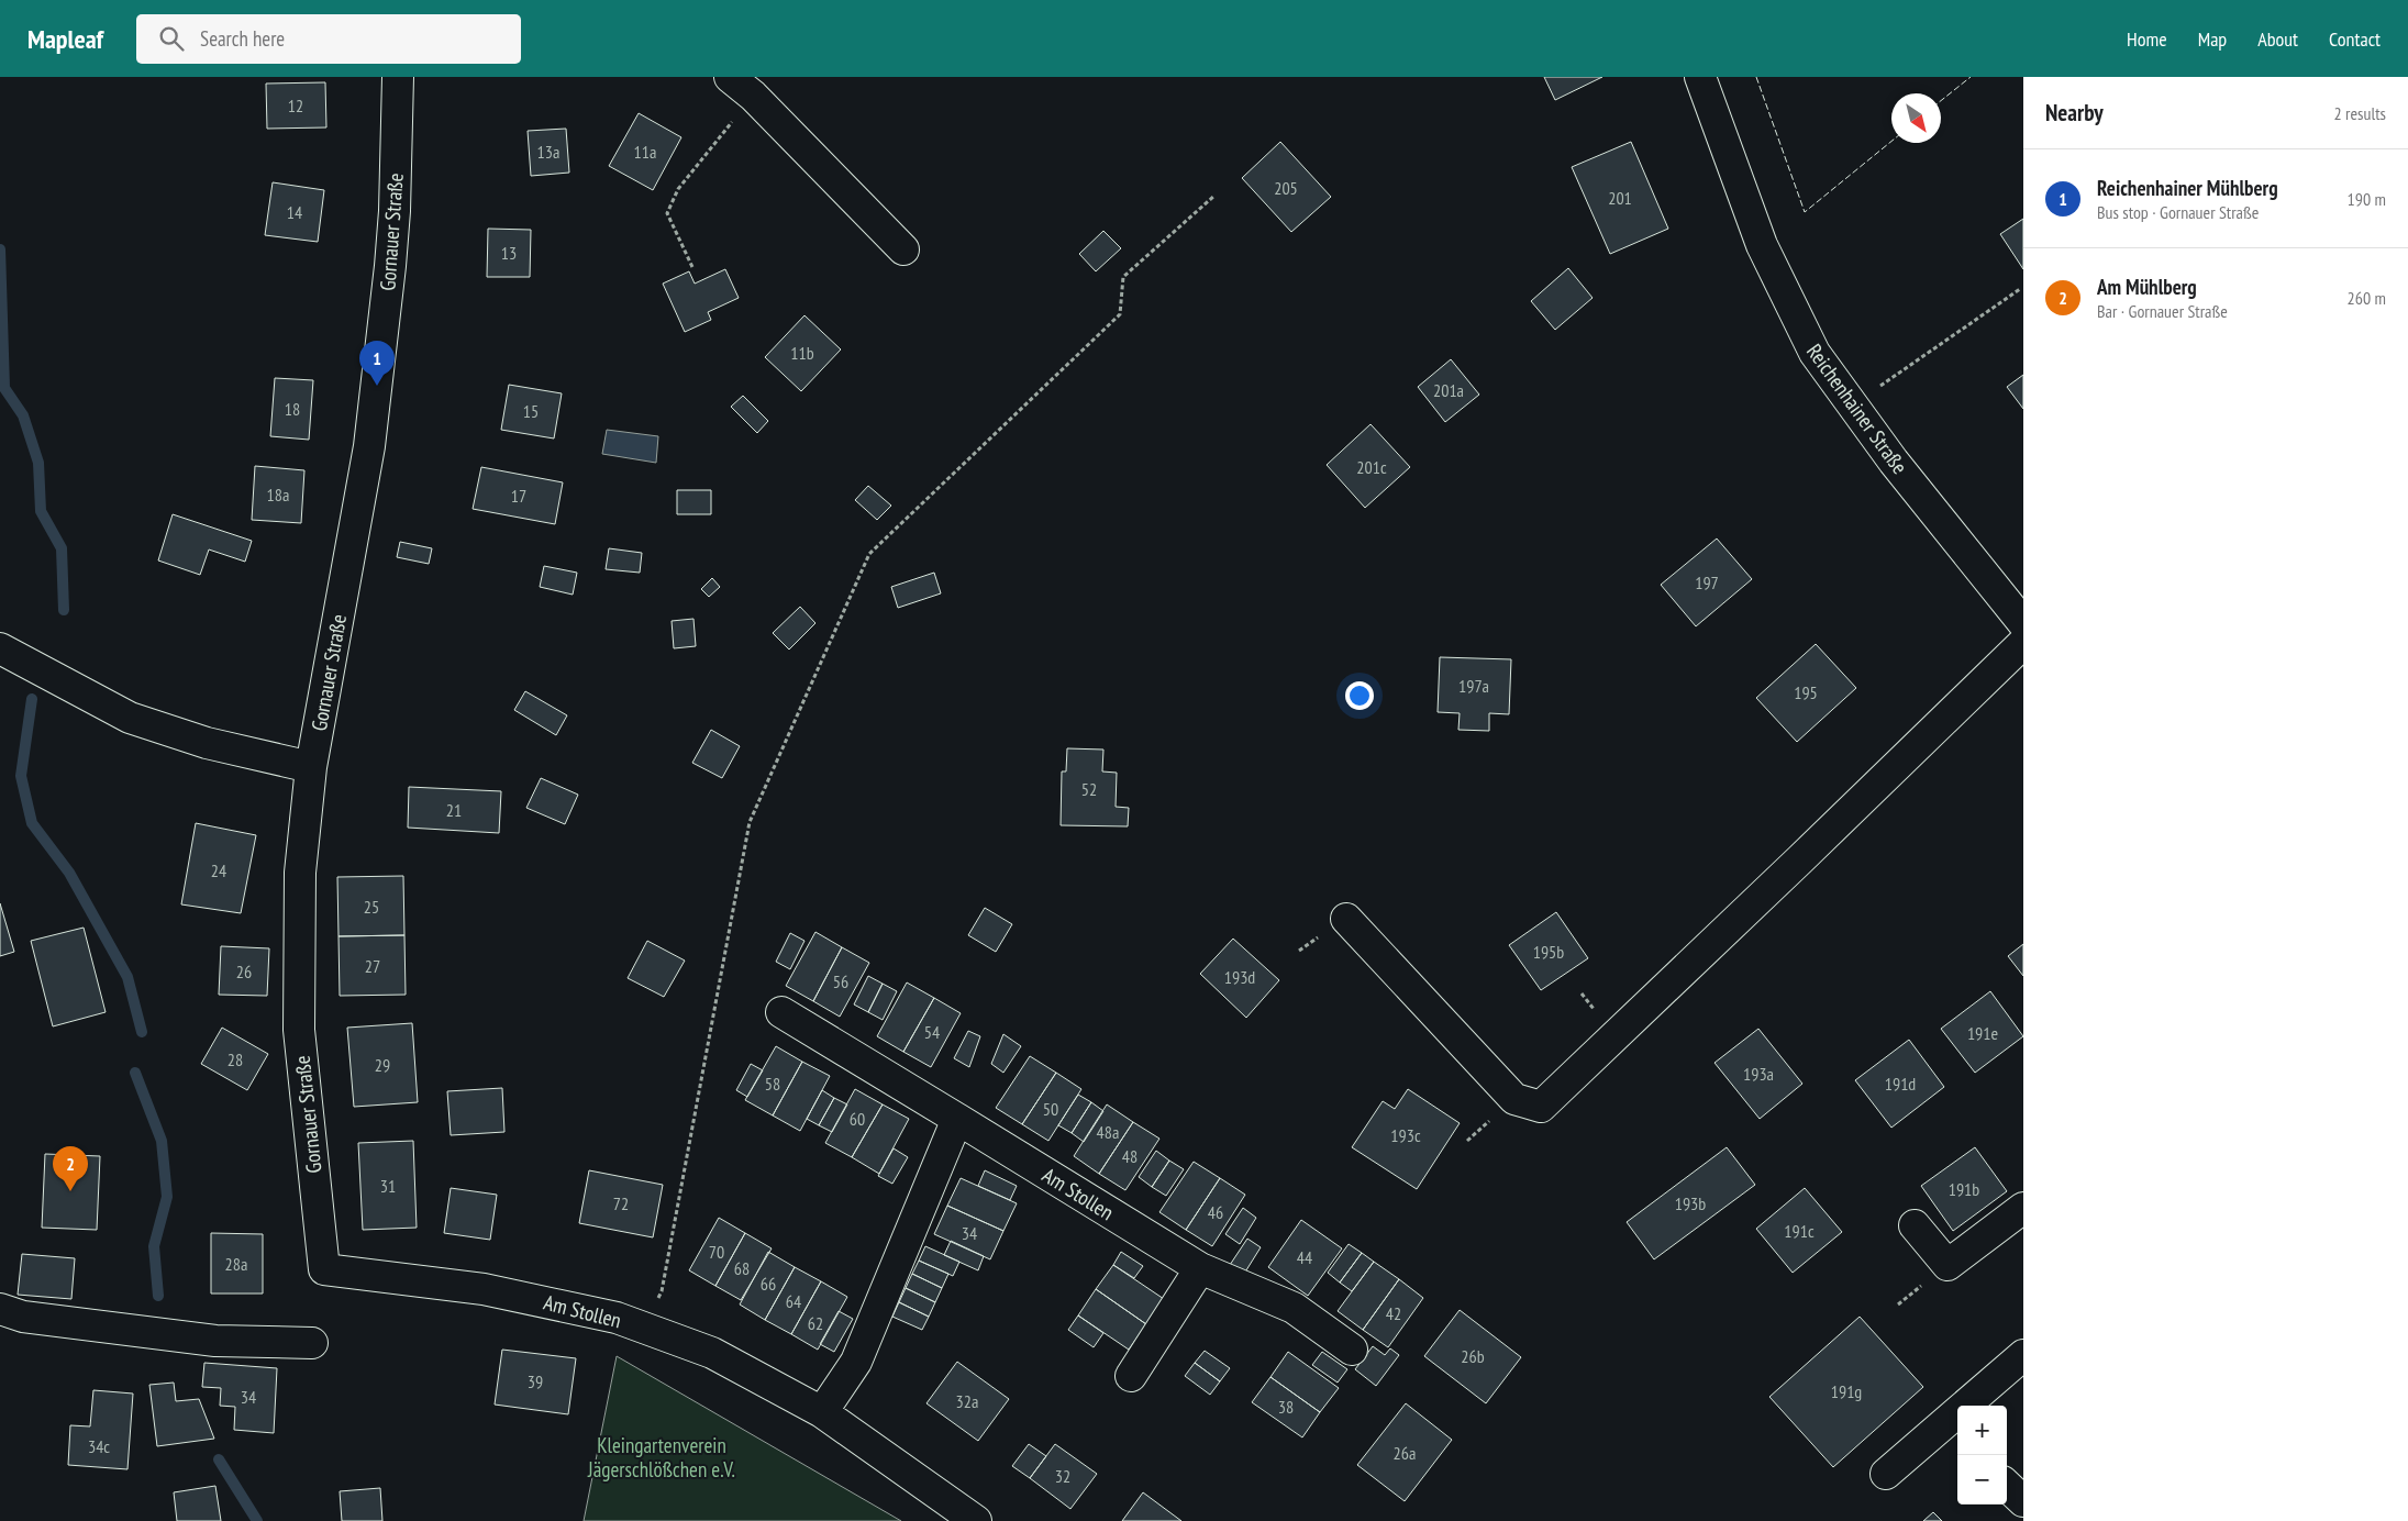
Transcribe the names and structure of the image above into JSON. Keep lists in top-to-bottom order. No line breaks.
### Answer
{"streets":{"street":["Gornauer Straße","Reichenhainer Straße","Am Stollen"]},"crossings":[["Gornauer Straße","Am Stollen"]],"parks":["Kleingartenverein Jägerschlößchen e.V."],"house_numbers":["12","13a","11a","205","201","14","13","11b","201a","18","15","201c","18a","17","197","197a","195","52","21","24","25","195b","27","26","193d","56","54","191e","28","29","193a","58","191d","50","60","48a","193c","48","31","191b","72","193b","46","191c","34","70","44","28a","68","66","64","42","62","26b","39","191g","34","32a","38","34c","26a","32"],"north":"bottom right","page":{"header":"Mapleaf","search":"Search here","nav":["Home","Map","About","Contact"],"heading":["Nearby","2 results"],"list":[{"mark":"1","name":"Reichenhainer Mühlberg","note":"Bus stop · Gornauer Straße","value":"190 m"},{"mark":"2","name":"Am Mühlberg","note":"Bar · Gornauer Straße","value":"260 m"}],"pins":["1","2"],"map_buttons":["+","−"]}}
